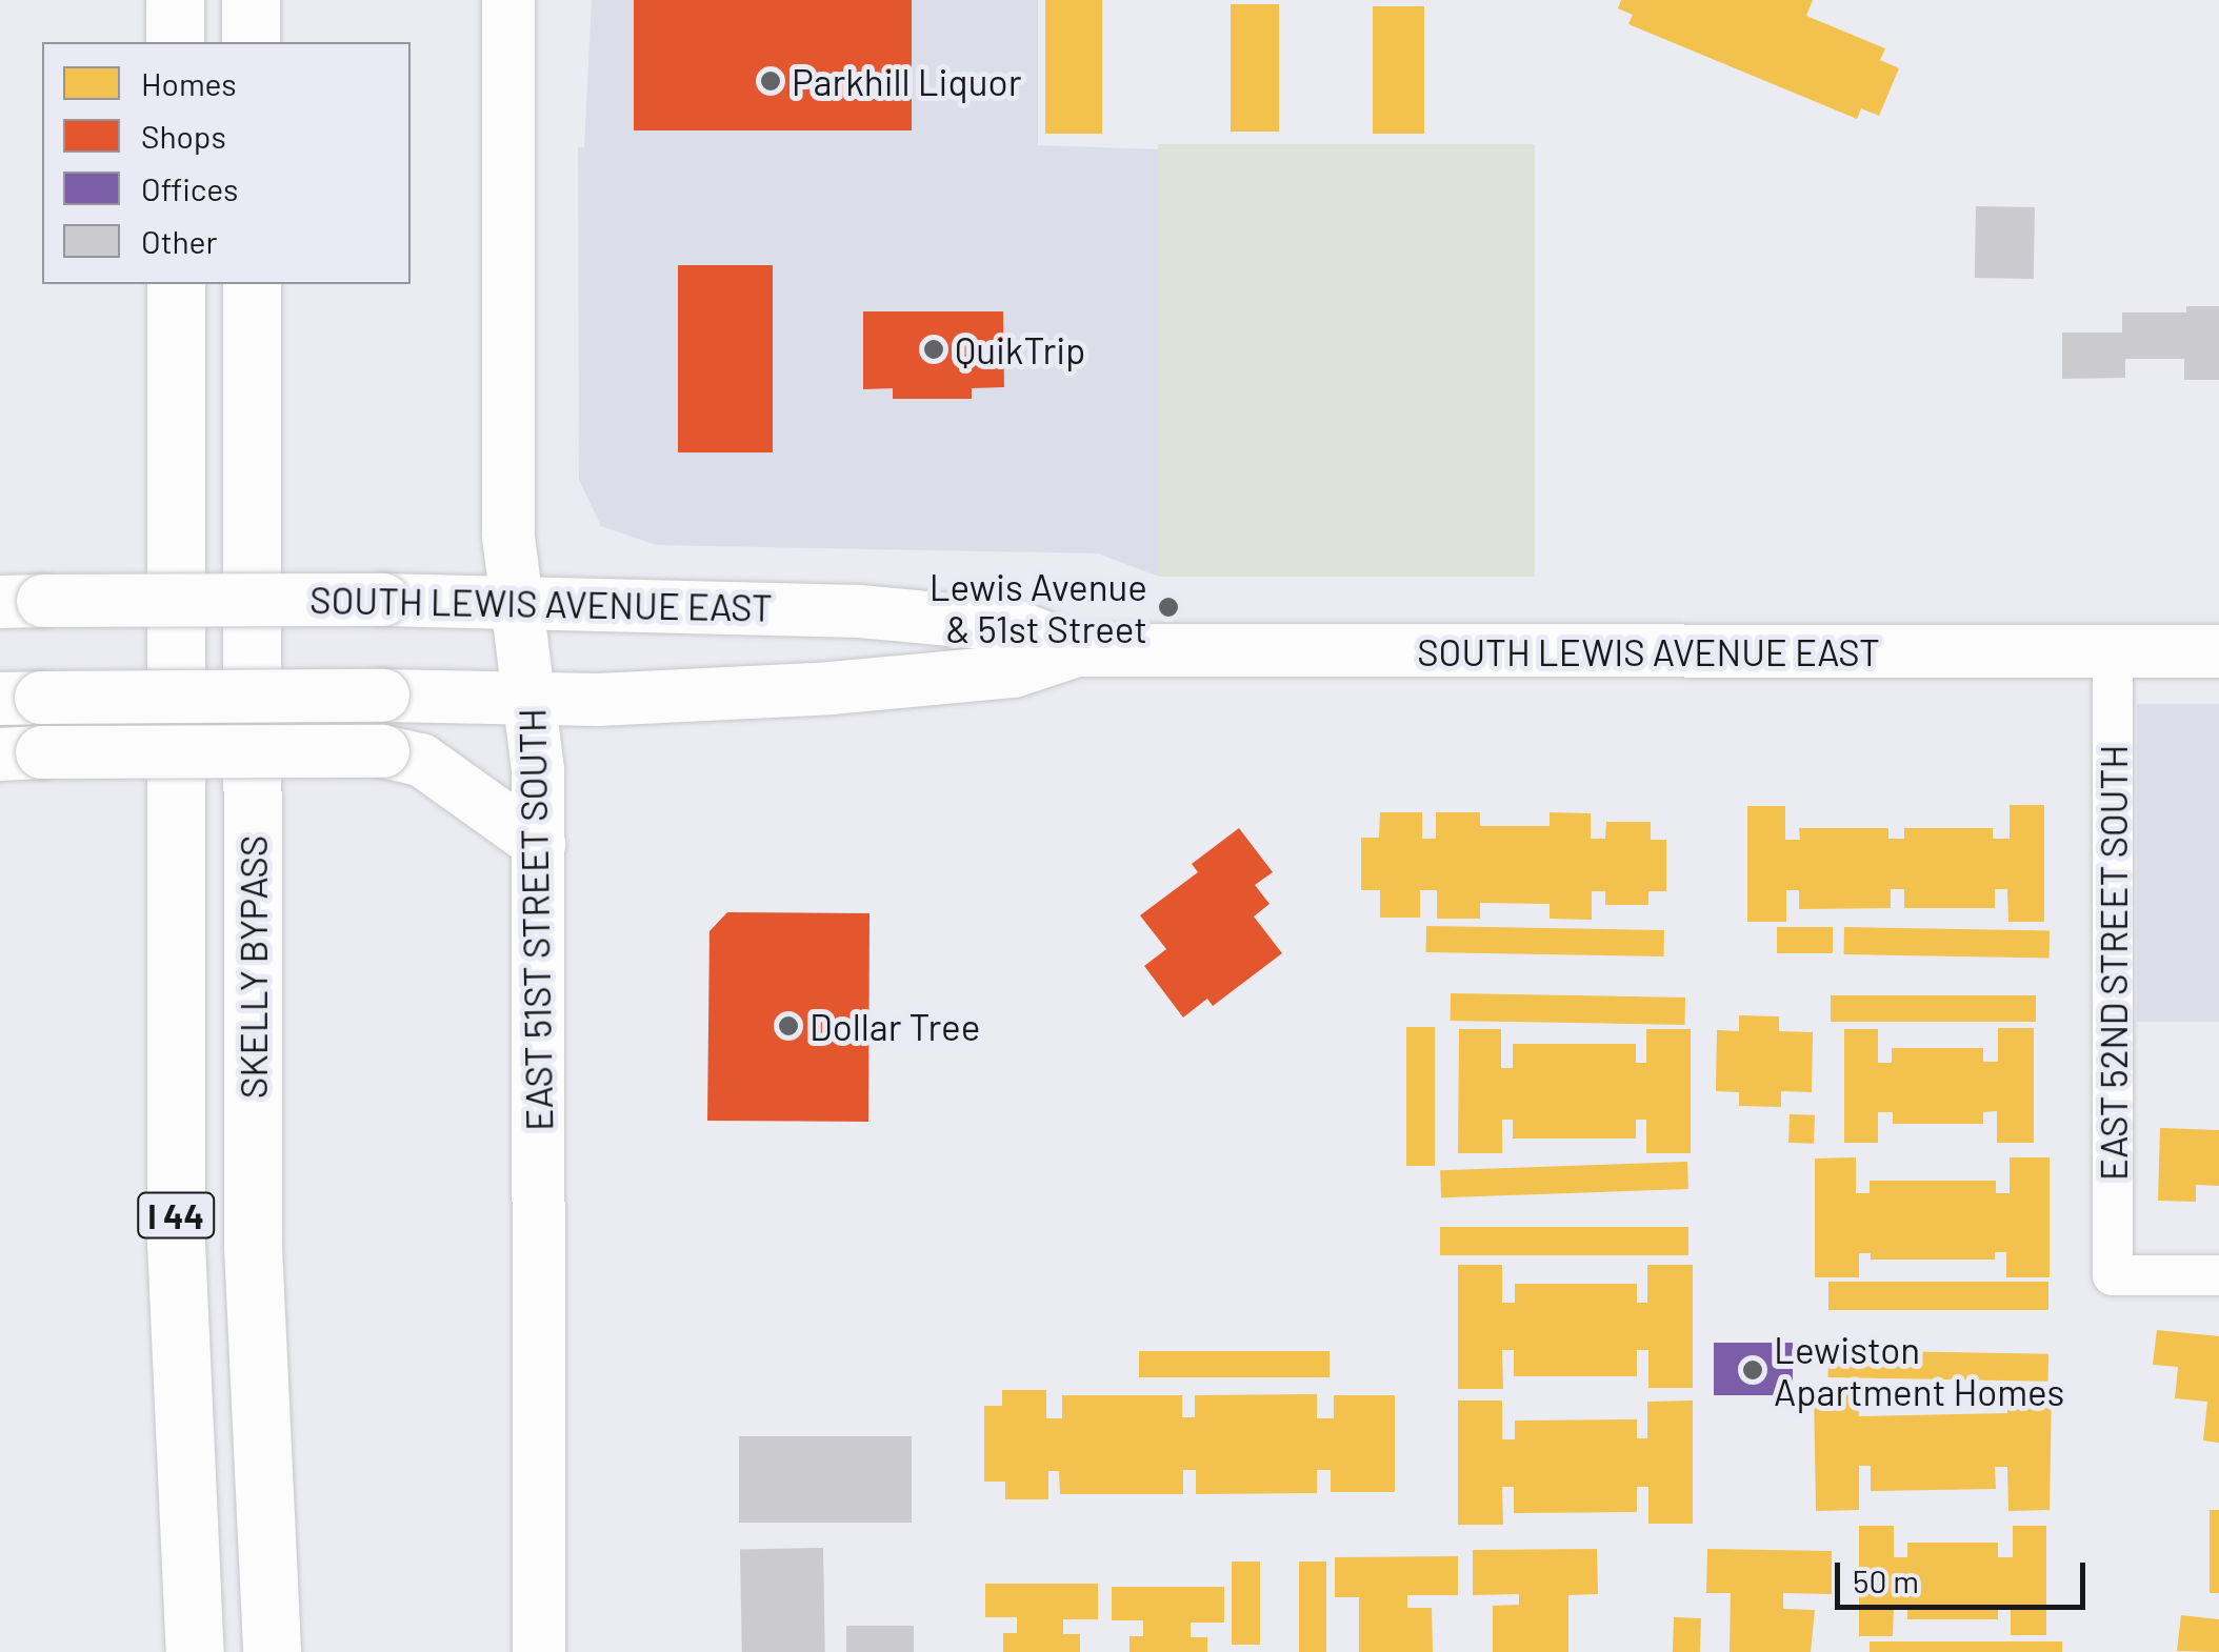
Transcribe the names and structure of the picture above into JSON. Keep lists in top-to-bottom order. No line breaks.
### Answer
{"streets":{"highway":["SKELLY BYPASS","I 44"],"main road":["SOUTH LEWIS AVENUE EAST","EAST 51ST STREET SOUTH"],"street":["EAST 52ND STREET SOUTH"]},"crossings":[["SOUTH LEWIS AVENUE EAST","EAST 51ST STREET SOUTH"],["SOUTH LEWIS AVENUE EAST","EAST 52ND STREET SOUTH"]],"places":["Parkhill Liquor","QuikTrip","Lewis Avenue & 51st Street","Dollar Tree","Lewiston Apartment Homes"],"legend":["Homes","Shops","Offices","Other"],"scale_bar":"50 m"}
